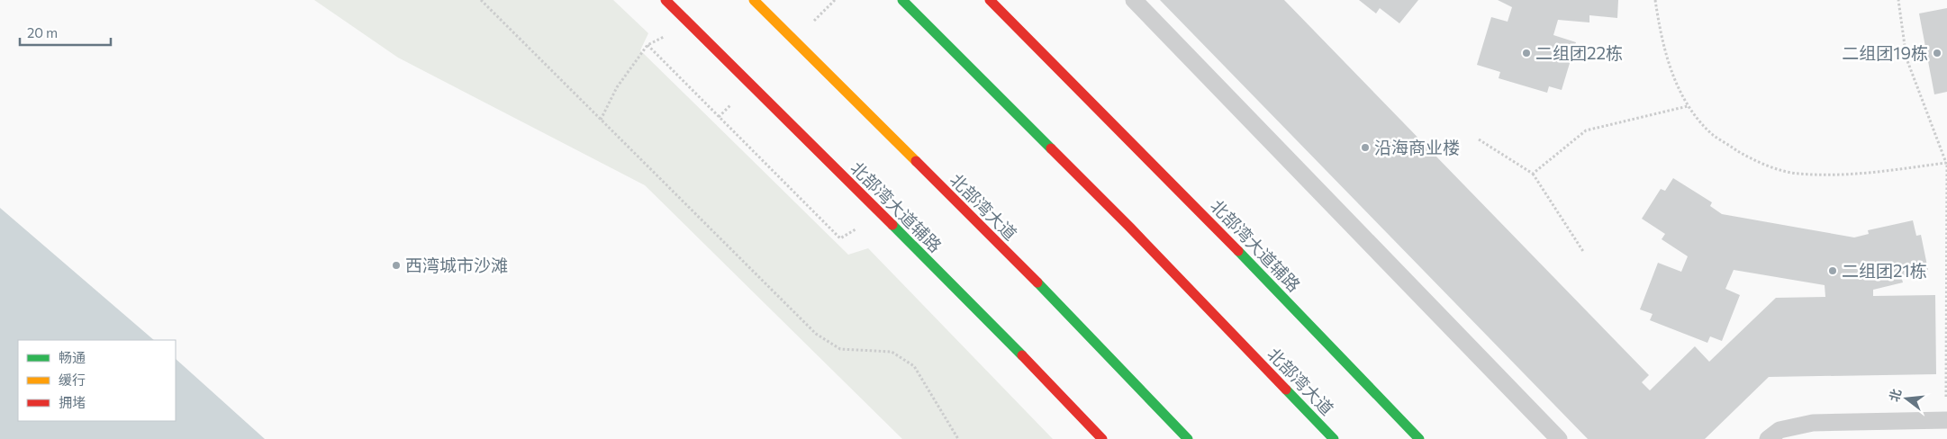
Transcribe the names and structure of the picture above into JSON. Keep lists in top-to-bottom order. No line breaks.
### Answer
{"streets":{"main road":["北部湾大道辅路","北部湾大道"]},"places":["二组团22栋","二组团19栋","沿海商业楼","西湾城市沙滩","二组团21栋"],"legend":["畅通","缓行","拥堵"],"scale_bar":"20 m","north":"left"}
